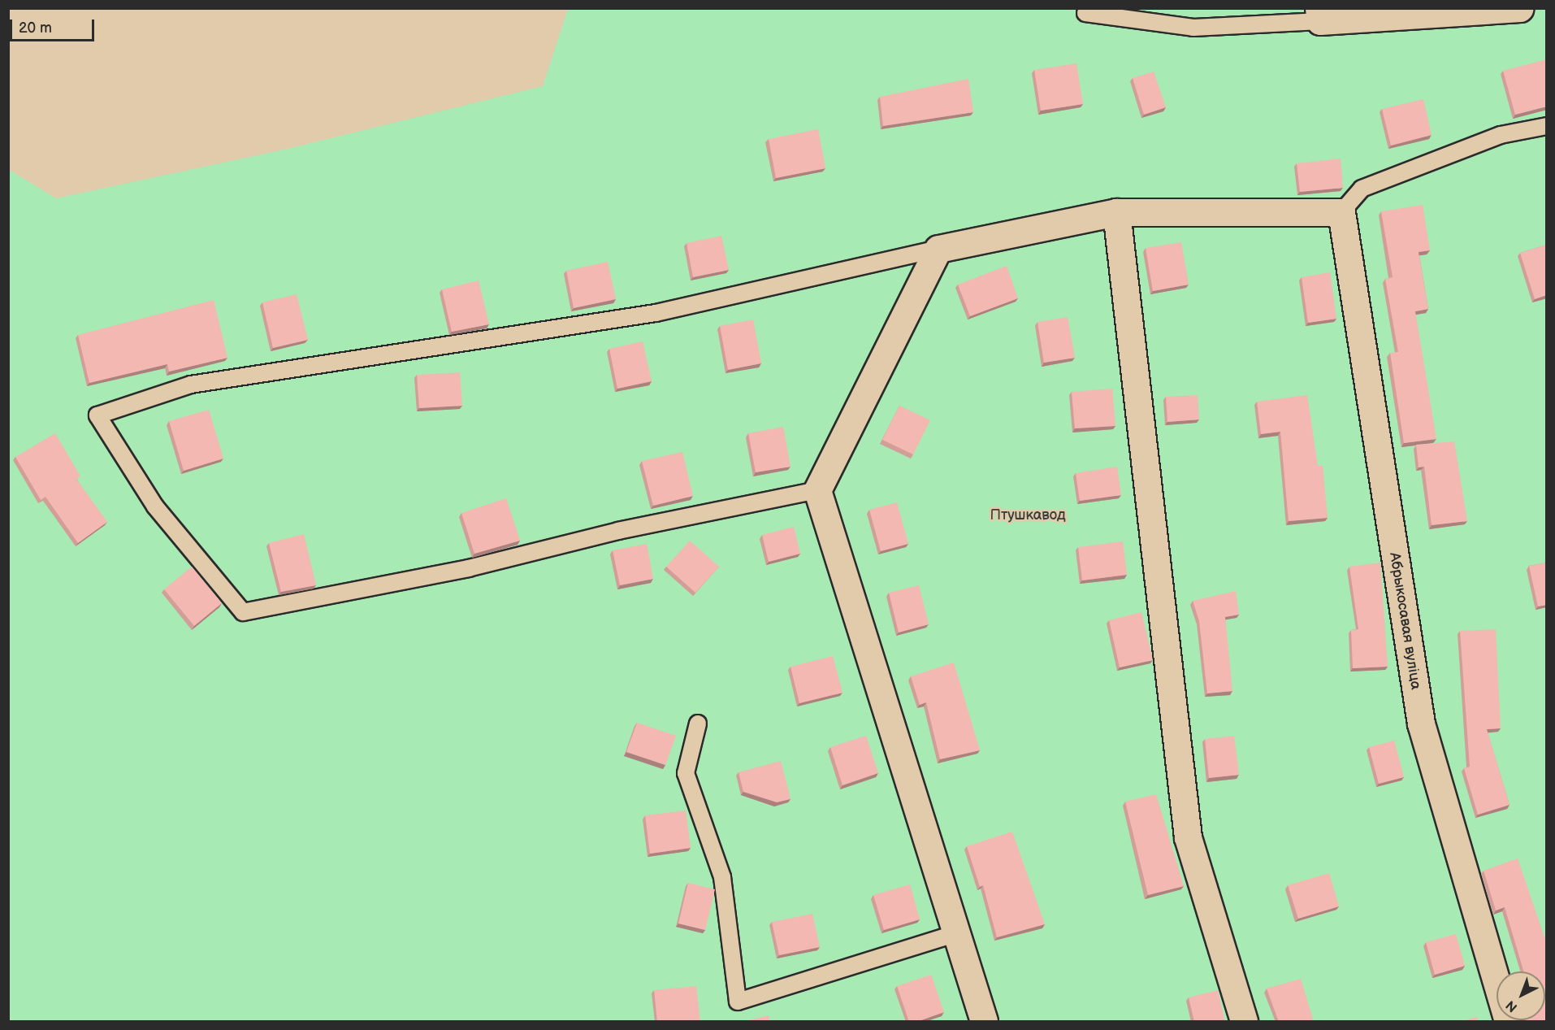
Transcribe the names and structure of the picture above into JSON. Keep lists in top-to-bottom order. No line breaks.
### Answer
{"streets":{"street":["Абрыкосавая вуліца"]},"parks":["Птушкавод"],"scale_bar":"20 m","north":"bottom left"}
